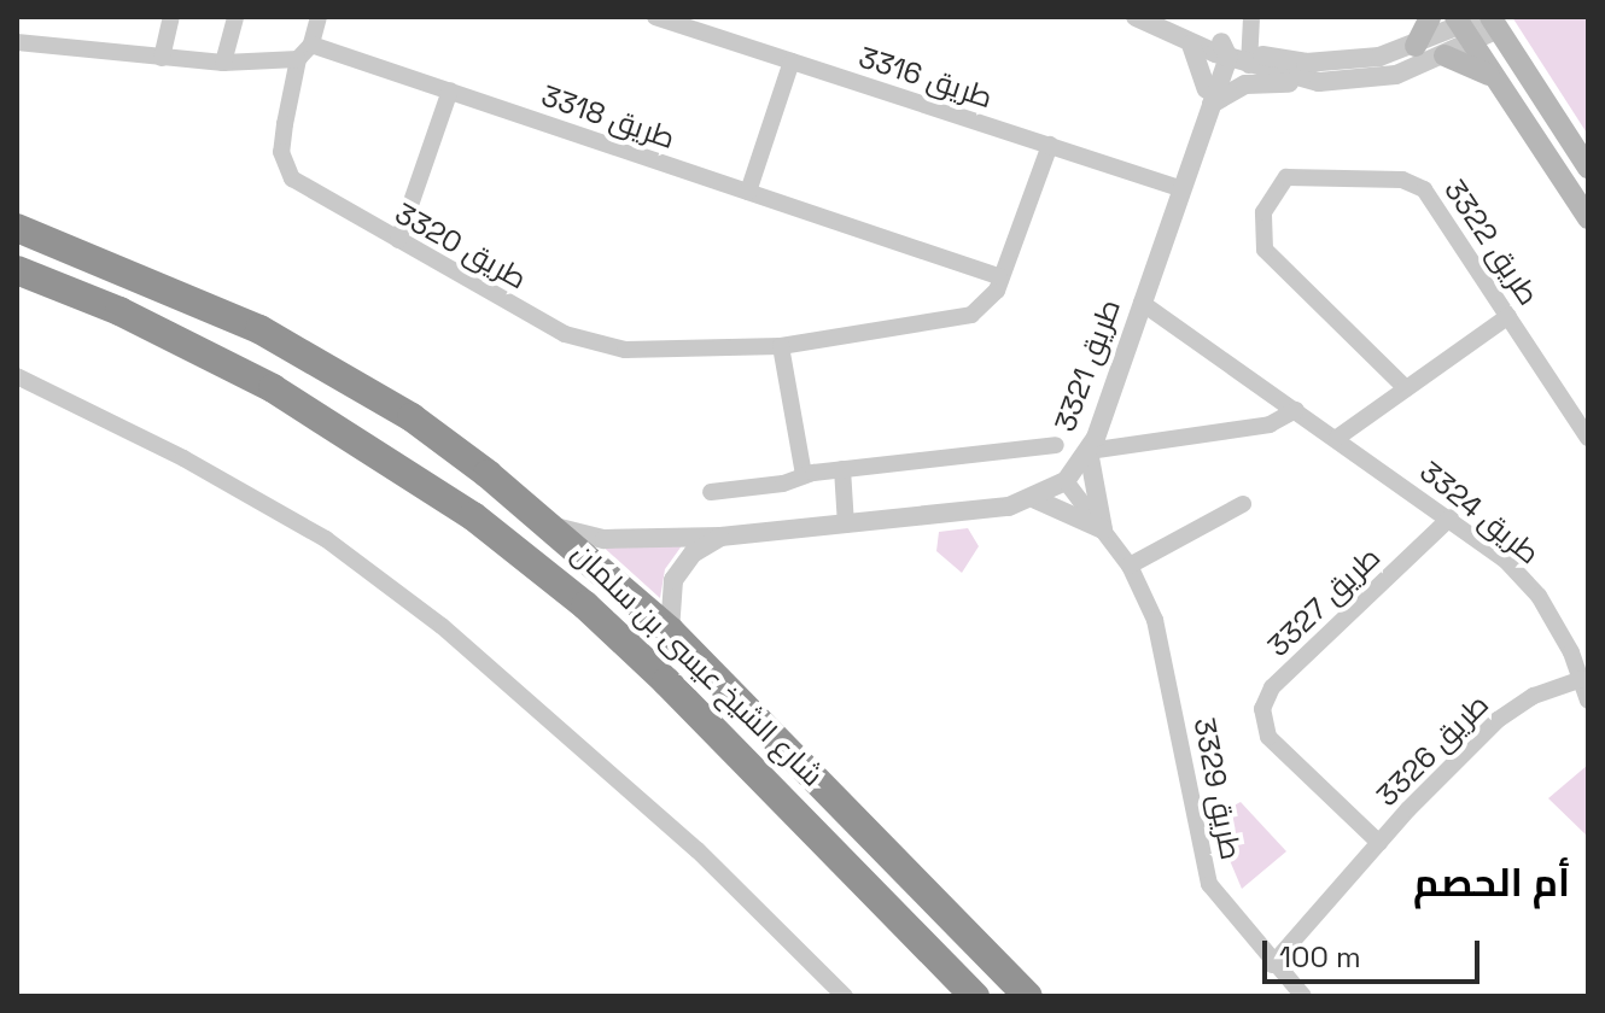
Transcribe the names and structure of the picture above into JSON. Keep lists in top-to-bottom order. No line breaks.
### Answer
{"streets":{"highway":["شارع الشيخ عيسى بن سلمان"],"street":["طريق 3316","طريق 3318","طريق 3322","طريق 3320","طريق 3321","طريق 3324","طريق 3327","طريق 3326","طريق 3329"]},"crossings":[["طريق 3316","طريق 3320"],["طريق 3316","طريق 3321"],["طريق 3318","طريق 3320"],["طريق 3321","طريق 3324"],["طريق 3321","شارع الشيخ عيسى بن سلمان"],["طريق 3321","طريق 3329"],["طريق 3324","طريق 3327"],["طريق 3324","طريق 3326"],["طريق 3327","طريق 3326"],["طريق 3326","طريق 3329"]],"districts":["أم الحصم"],"scale_bar":"100 m"}
